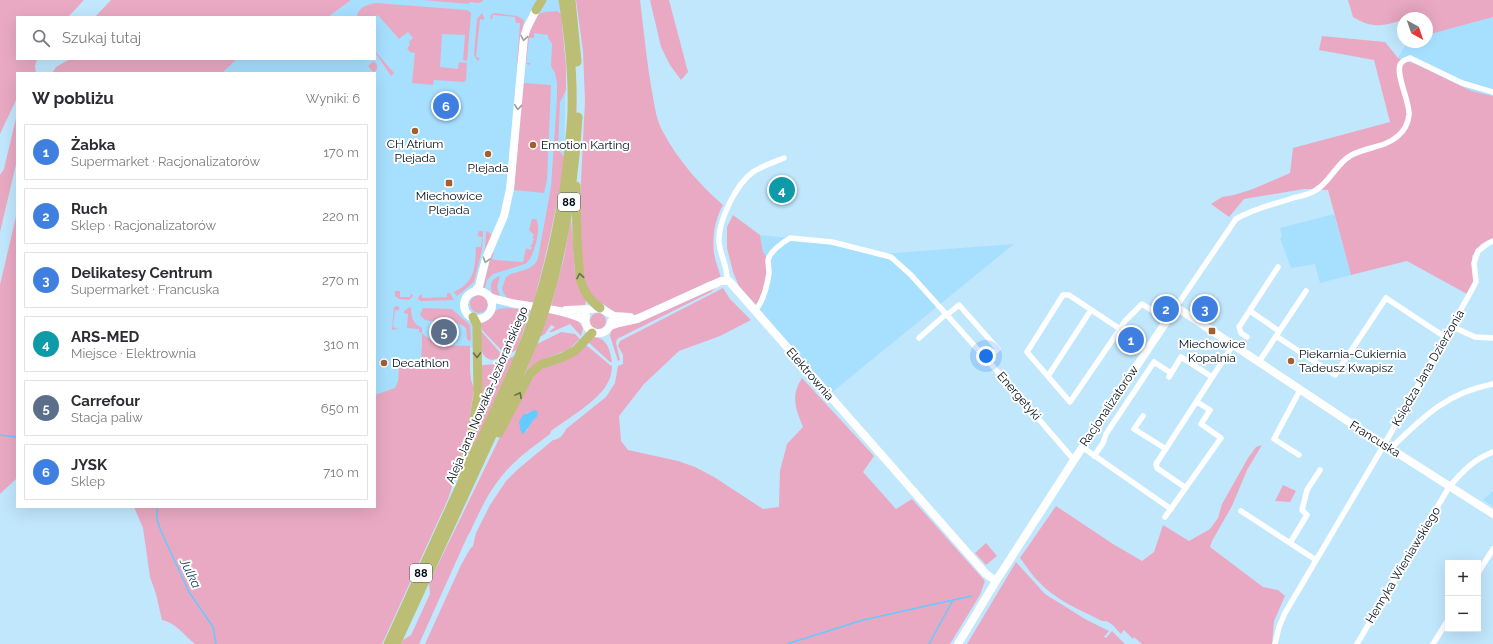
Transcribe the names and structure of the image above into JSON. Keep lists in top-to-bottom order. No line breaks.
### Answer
{"streets":{"main road":["88","Aleja Jana Nowaka-Jeziorańskiego"],"street":["Księdza Jana Dzierżonia","Elektrownia","Energetyki","Racjonalizatorów","Francuska","Henryka Wieniawskiego"]},"crossings":[["Księdza Jana Dzierżonia","Francuska"],["Elektrownia","Energetyki"],["Elektrownia","Racjonalizatorów"],["Energetyki","Racjonalizatorów"],["Racjonalizatorów","Francuska"],["Francuska","Henryka Wieniawskiego"]],"water":["Julka"],"places":{"other":["CH Atrium Plejada","Emotion Karting","Plejada","Piekarnia-Cukiernia Tadeusz Kwapisz","Decathlon"],"transit":["Miechowice Plejada","Miechowice Kopalnia"]},"north":"bottom right","page":{"search":"Szukaj tutaj","heading":["W pobliżu","Wyniki: 6"],"pins":["6","4","2","3","5","1"],"list":[{"mark":"1","name":"Żabka","note":"Supermarket · Racjonalizatorów","value":"170 m"},{"mark":"2","name":"Ruch","note":"Sklep · Racjonalizatorów","value":"220 m"},{"mark":"3","name":"Delikatesy Centrum","note":"Supermarket · Francuska","value":"270 m"},{"mark":"4","name":"ARS-MED","note":"Miejsce · Elektrownia","value":"310 m"},{"mark":"5","name":"Carrefour","note":"Stacja paliw","value":"650 m"},{"mark":"6","name":"JYSK","note":"Sklep","value":"710 m"}],"map_buttons":["+","−"]}}
